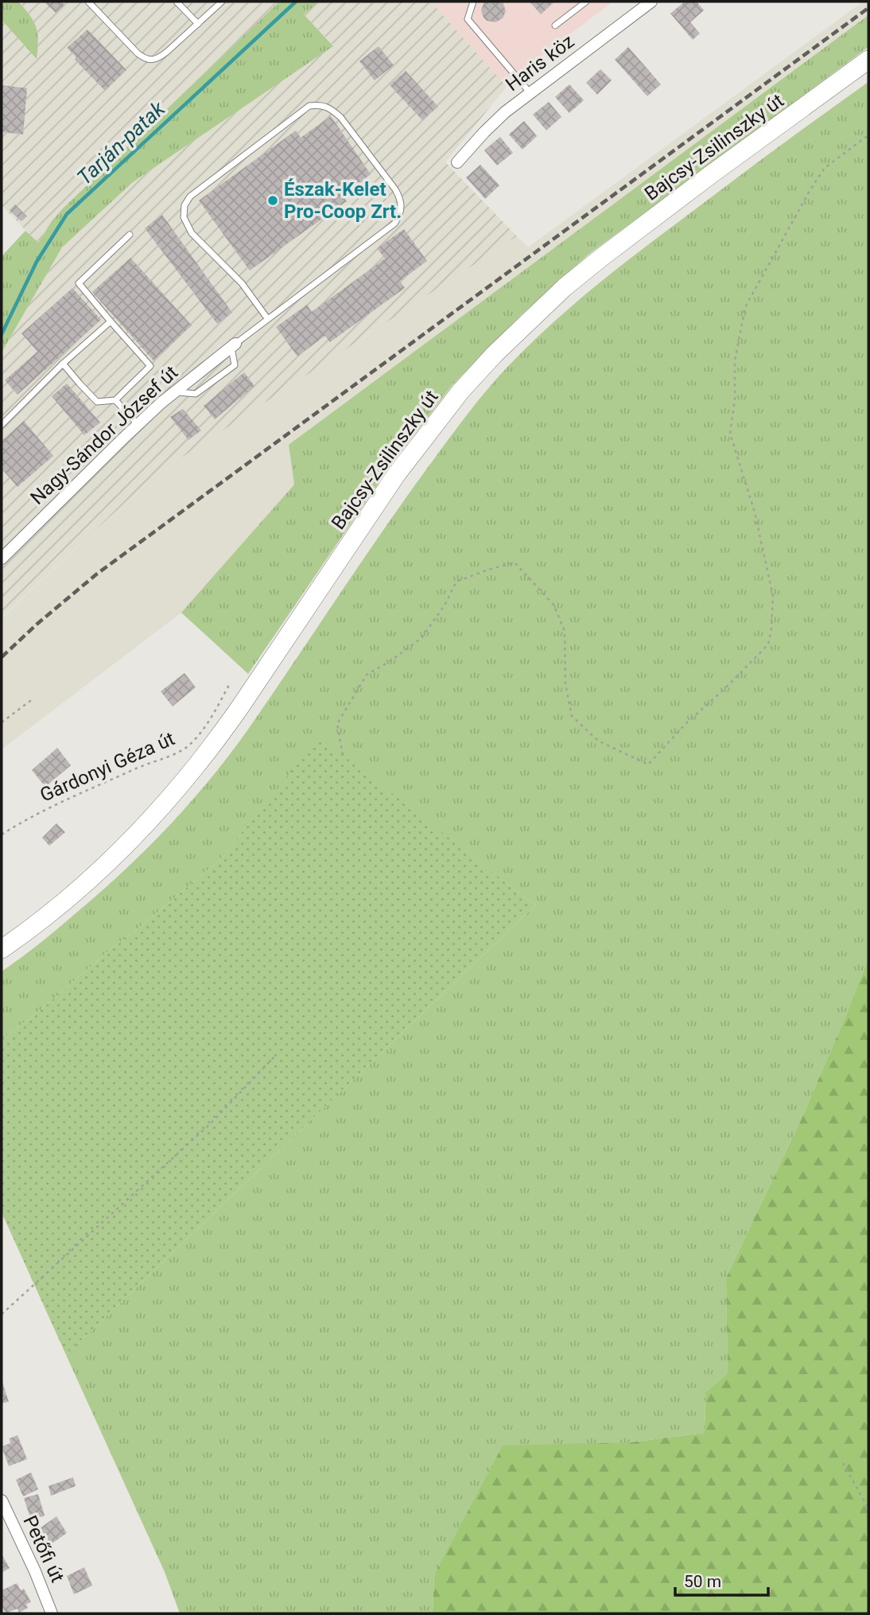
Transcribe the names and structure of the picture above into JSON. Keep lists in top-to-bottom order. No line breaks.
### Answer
{"streets":{"main road":["Bajcsy-Zsilinszky út"],"street":["Haris köz","Nagy-Sándor József út","Petőfi út"],"path":["Gárdonyi Géza út"]},"water":["Tarján-patak"],"places":["Észak-Kelet Pro-Coop Zrt."],"scale_bar":"50 m"}
